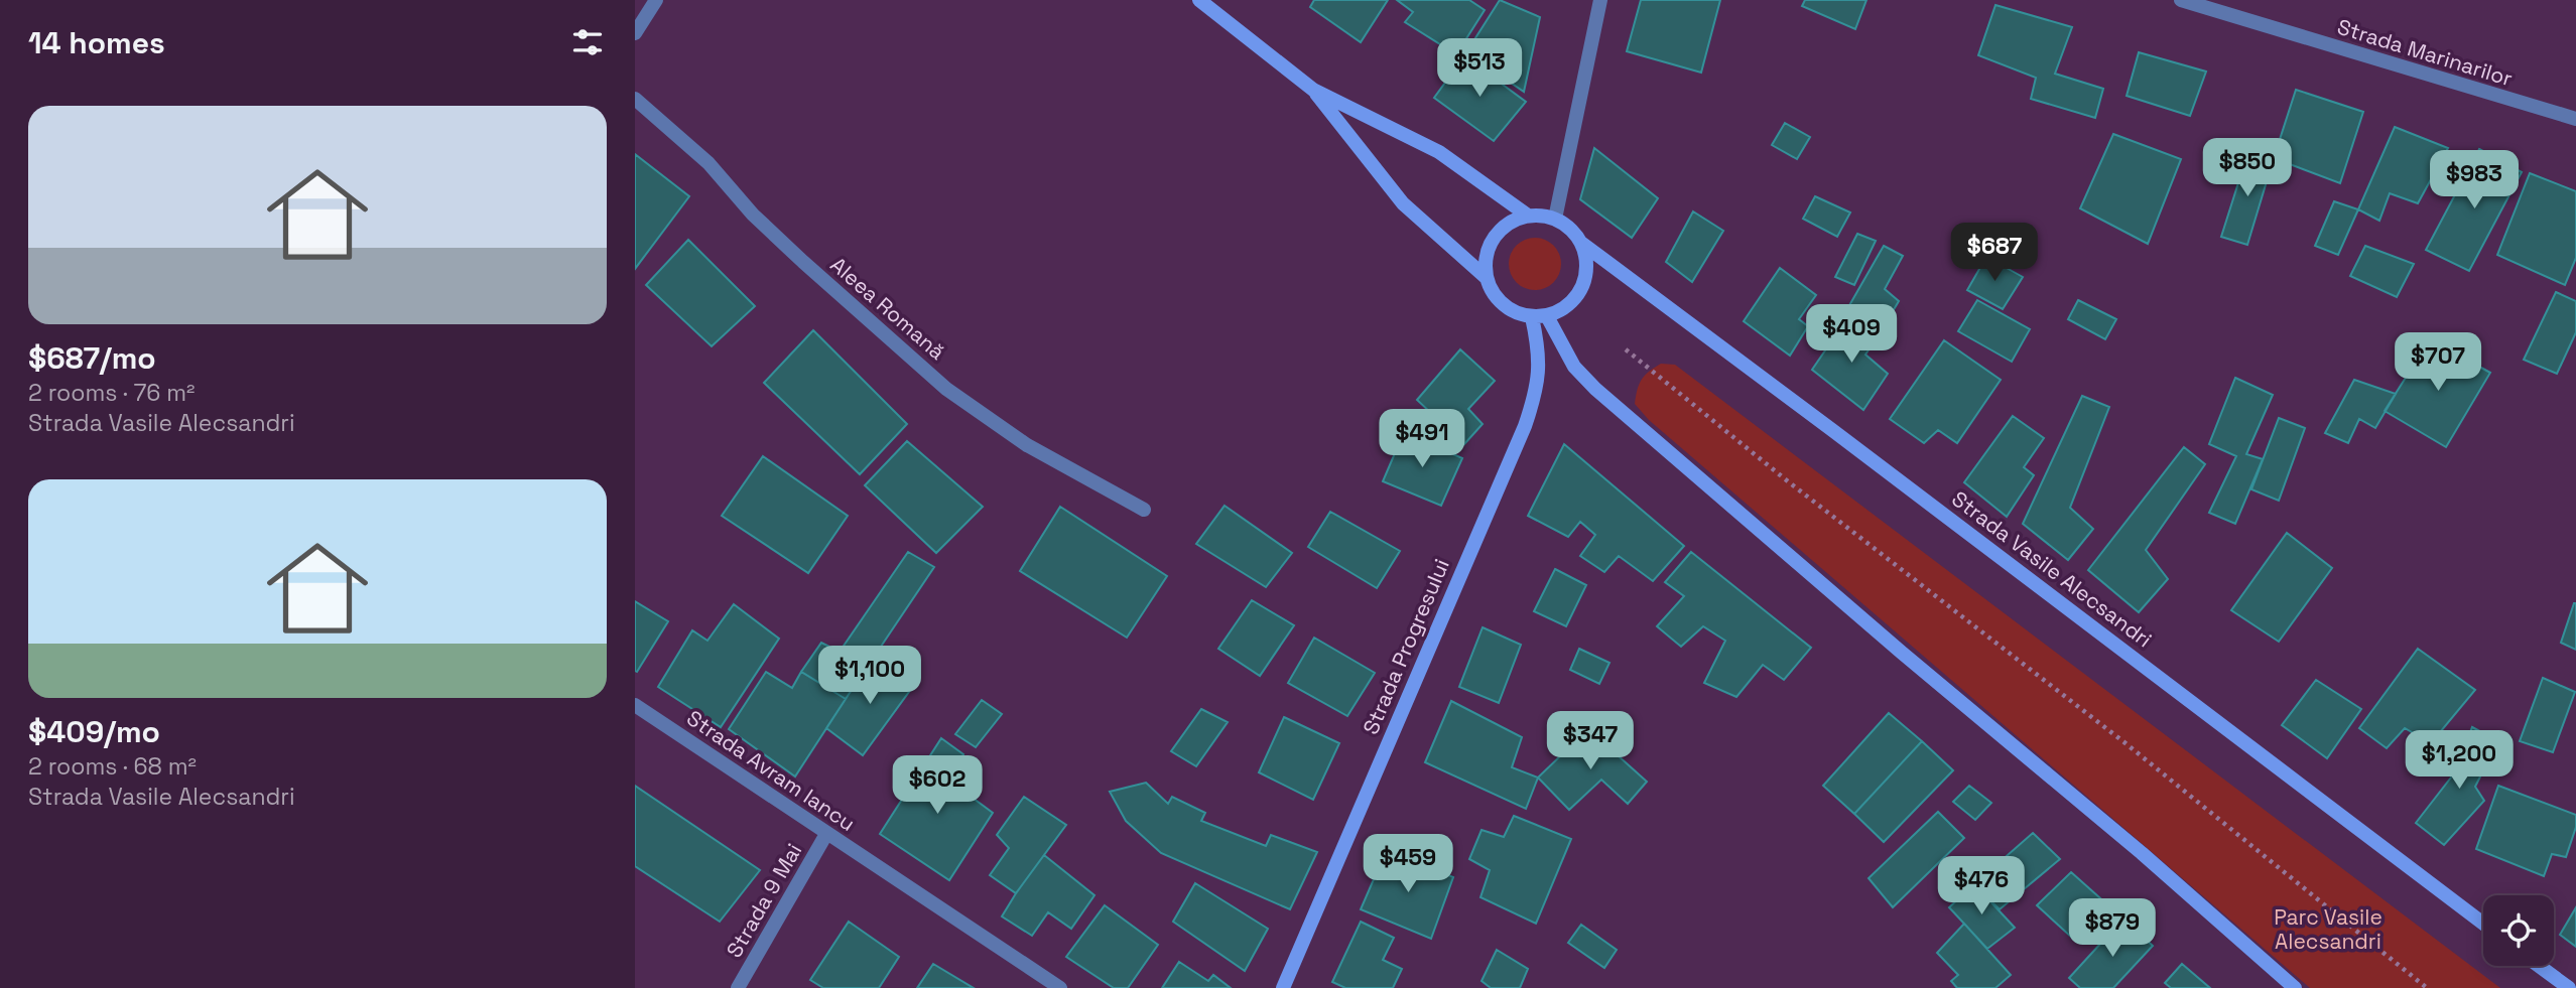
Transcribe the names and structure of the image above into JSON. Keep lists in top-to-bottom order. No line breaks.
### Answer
{"streets":{"street":["Strada Marinarilor","Aleea Romană","Strada Vasile Alecsandri","Strada Progresului","Strada Avram Iancu","Strada 9 Mai"]},"crossings":[["Strada Vasile Alecsandri","Strada Progresului"],["Strada Avram Iancu","Strada 9 Mai"]],"parks":["Parc Vasile Alecsandri"],"page":{"heading":"14 homes","price":["$513","$850","$983","$687","$409","$707","$491","$1,100","$347","$1,200","$602","$459","$476","$879"],"list":[{"name":"$687/mo","note":"2 rooms · 76 m² · Strada Vasile Alecsandri"},{"name":"$409/mo","note":"2 rooms · 68 m² · Strada Vasile Alecsandri"}]}}
